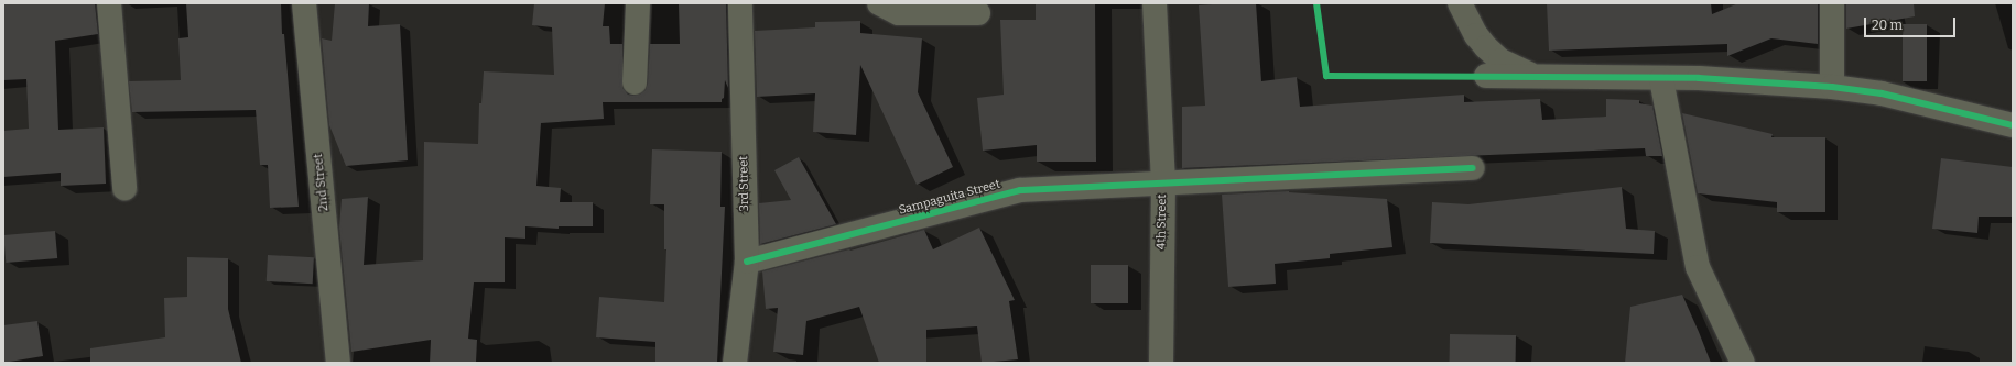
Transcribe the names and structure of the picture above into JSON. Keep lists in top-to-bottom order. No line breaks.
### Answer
{"streets":{"street":["2nd Street","3rd Street","Sampaguita Street","4th Street"]},"crossings":[["3rd Street","Sampaguita Street"],["Sampaguita Street","4th Street"]],"scale_bar":"20 m"}
